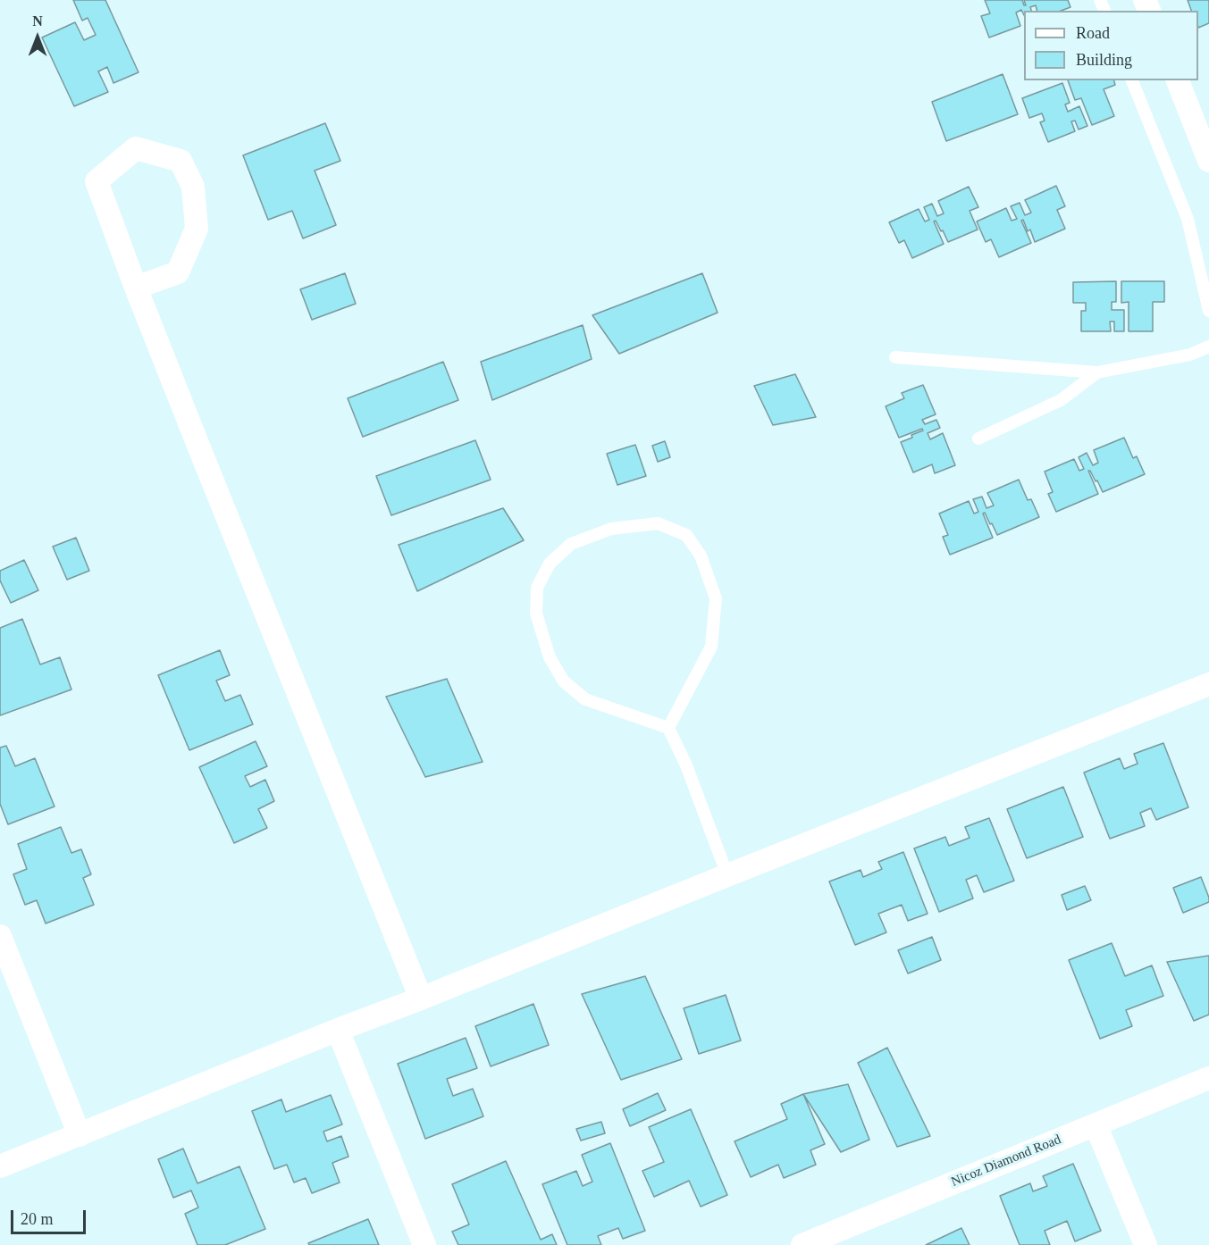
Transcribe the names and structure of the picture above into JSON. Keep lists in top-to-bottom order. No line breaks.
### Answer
{"streets":{"street":["Nicoz Diamond Road"]},"legend":["Road","Building"],"scale_bar":"20 m","north":"top"}
